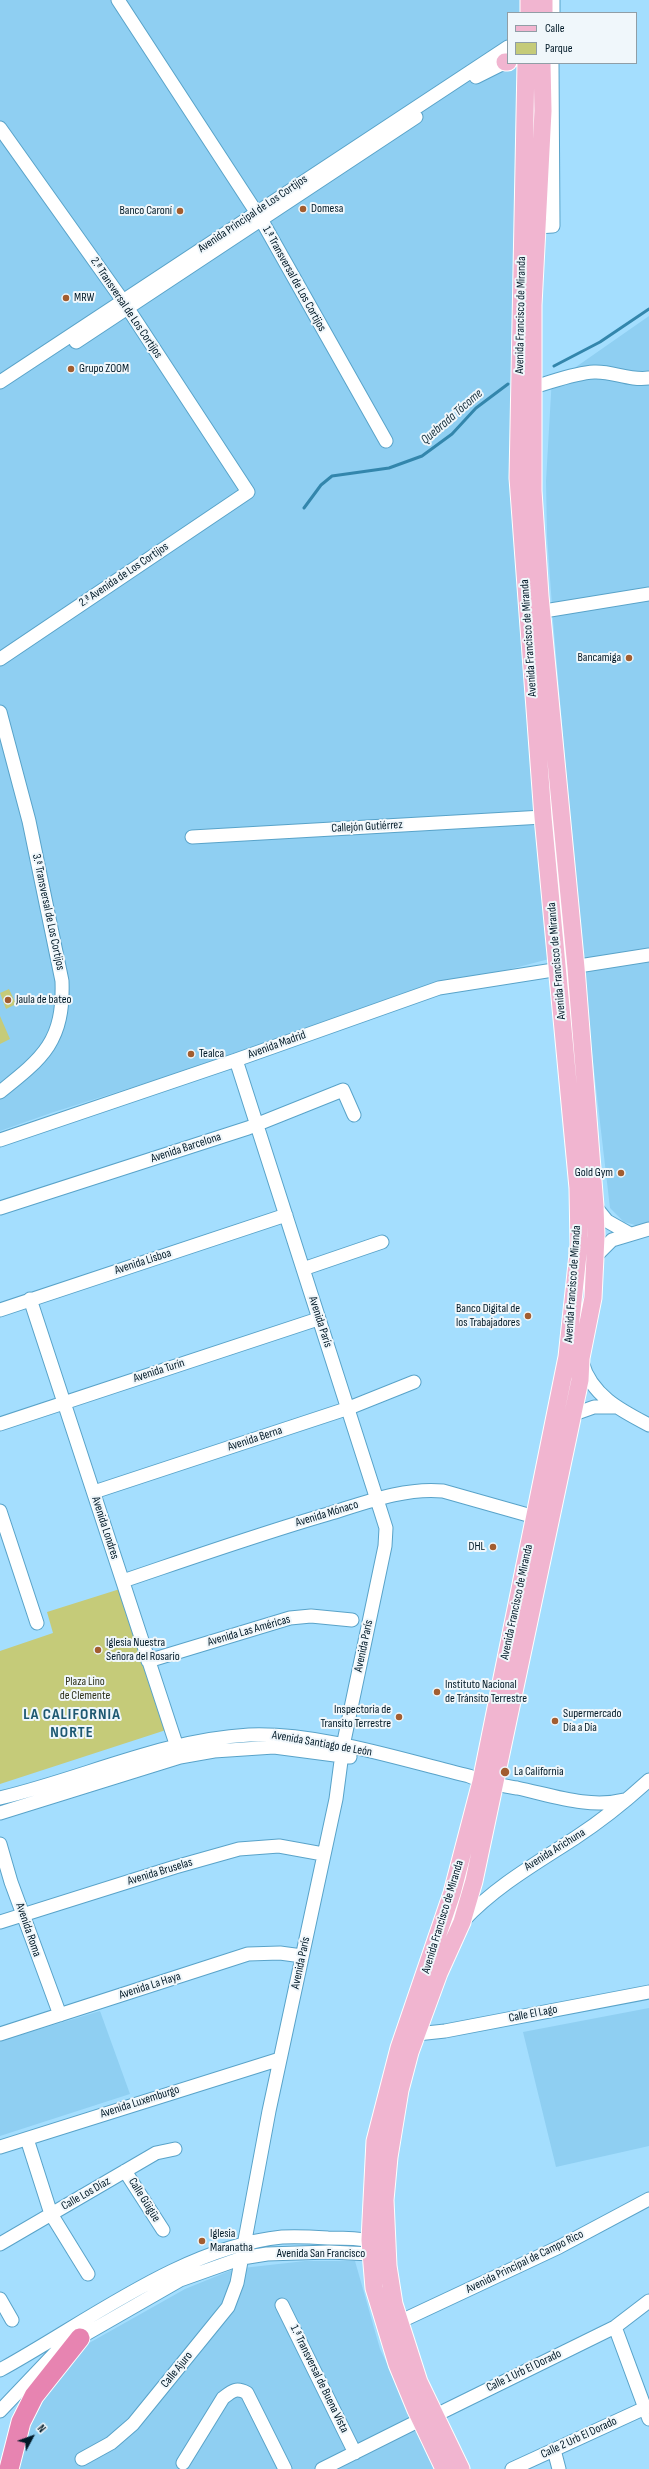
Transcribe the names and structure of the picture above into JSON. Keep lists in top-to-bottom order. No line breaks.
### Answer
{"streets":{"main road":["Avenida Francisco de Miranda"],"street":["Avenida Principal de Los Cortijos","1.ª Transversal de Los Cortijos","2.ª Transversal de Los Cortijos","2.ª Avenida de Los Cortijos","Callejón Gutiérrez","3.ª Transversal de Los Cortijos","Avenida Madrid","Avenida Barcelona","Avenida Lisboa","Avenida París","Avenida Turín","Avenida Berna","Avenida Mónaco","Avenida Londres","Avenida Las Américas","Avenida Santiago de León","Avenida Arichuna","Avenida Bruselas","Avenida Roma","Avenida La Haya","Calle El Lago","Avenida Luxemburgo","Calle Los Díaz","Calle Güigüe","Avenida San Francisco","Avenida Principal de Campo Rico","Calle Ajuro","Calle 1 Urb El Dorado","1.ª Transversal de Buena Vista","Calle 2 Urb El Dorado"]},"crossings":[["Avenida Principal de Los Cortijos","1.ª Transversal de Los Cortijos"],["Avenida Principal de Los Cortijos","2.ª Transversal de Los Cortijos"],["2.ª Transversal de Los Cortijos","2.ª Avenida de Los Cortijos"],["Avenida Francisco de Miranda","Callejón Gutiérrez"],["Avenida Francisco de Miranda","Avenida Madrid"],["Avenida Francisco de Miranda","Avenida Mónaco"],["Avenida Francisco de Miranda","Avenida Santiago de León"],["Avenida Francisco de Miranda","Avenida Arichuna"],["Avenida Francisco de Miranda","Calle El Lago"],["Avenida Francisco de Miranda","Avenida San Francisco"],["Avenida Francisco de Miranda","Avenida Principal de Campo Rico"],["Avenida Francisco de Miranda","Calle 1 Urb El Dorado"],["Avenida Madrid","Avenida París"],["Avenida Barcelona","Avenida París"],["Avenida Lisboa","Avenida París"],["Avenida Lisboa","Avenida Londres"],["Avenida París","Avenida Turín"],["Avenida París","Avenida Berna"],["Avenida París","Avenida Mónaco"],["Avenida París","Avenida Santiago de León"],["Avenida París","Avenida Bruselas"],["Avenida París","Avenida La Haya"],["Avenida París","Avenida Luxemburgo"],["Avenida París","Avenida San Francisco"],["Avenida París","Calle Ajuro"],["Avenida Turín","Avenida Londres"],["Avenida Berna","Avenida Londres"],["Avenida Mónaco","Avenida Londres"],["Avenida Londres","Avenida Las Américas"],["Avenida Londres","Avenida Santiago de León"],["Avenida Santiago de León","Avenida Arichuna"],["Avenida Bruselas","Avenida Roma"],["Avenida Roma","Avenida La Haya"],["Calle Los Díaz","Calle Güigüe"],["Avenida San Francisco","Calle Ajuro"],["Calle 1 Urb El Dorado","1.ª Transversal de Buena Vista"]],"districts":["LA CALIFORNIA NORTE"],"water":["Quebrada Tócome"],"parks":["Plaza Lino de Clemente"],"places":["Domesa","Banco Caroní","MRW","Grupo ZOOM","Bancamiga","Jaula de bateo","Tealca","Gold Gym","Banco Digital de los Trabajadores","DHL","Iglesia Nuestra Señora del Rosario","Instituto Nacional de Tránsito Terrestre","Inspectoria de Transito Terrestre","Supermercado Día a Día","La California","Iglesia Maranatha"],"legend":["Calle","Parque"],"north":"top right"}
